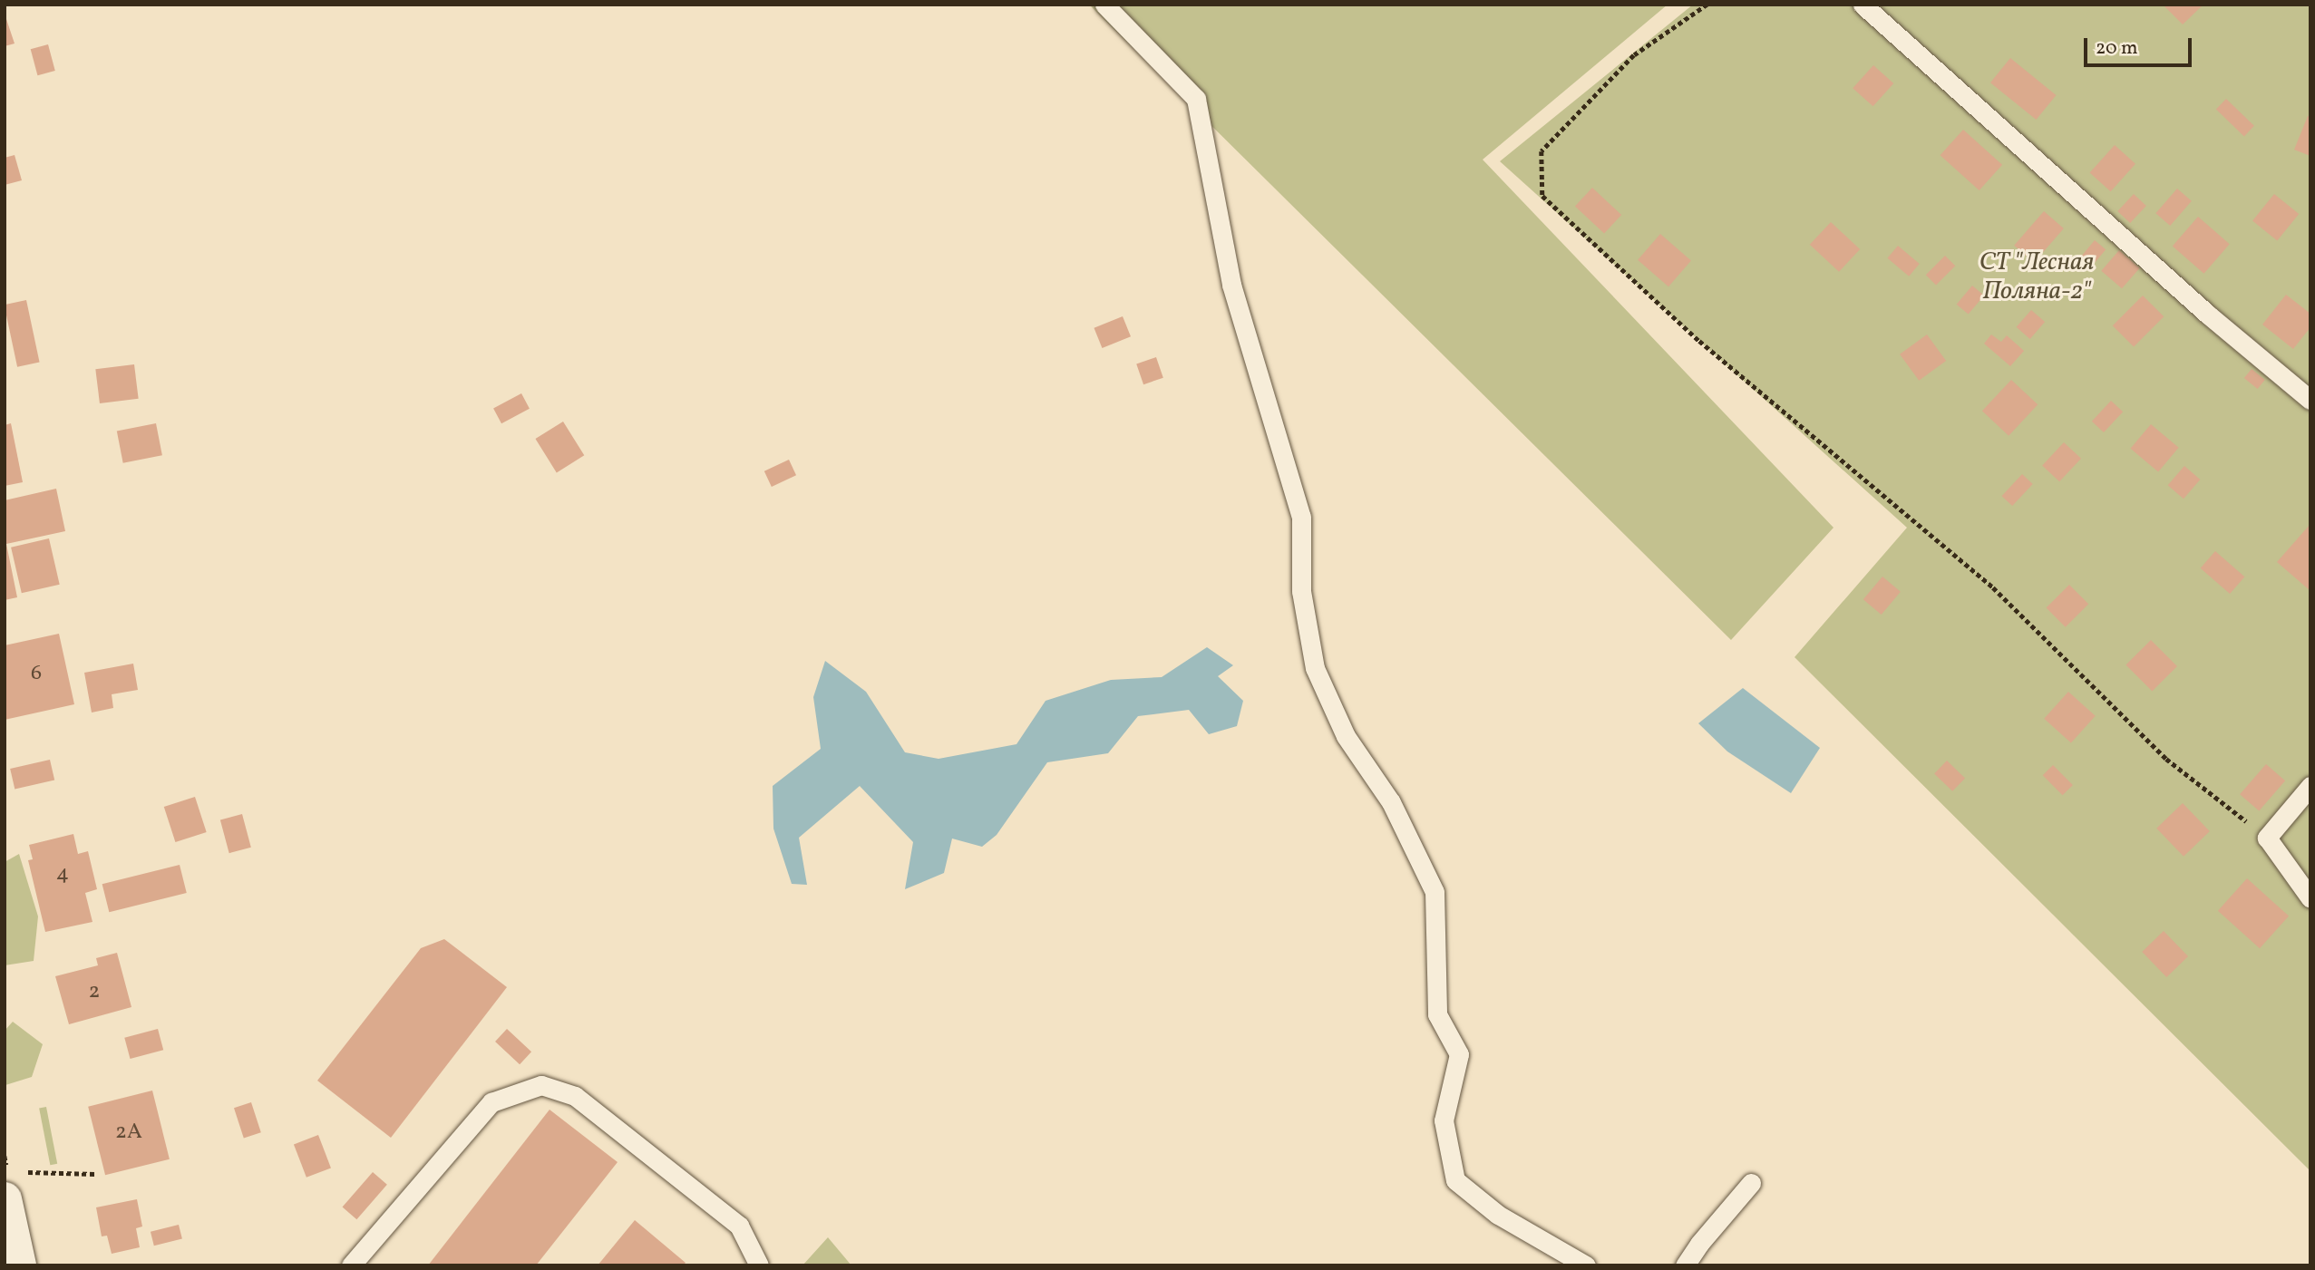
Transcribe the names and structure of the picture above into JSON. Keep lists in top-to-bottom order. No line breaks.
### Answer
{"parks":["СТ \"Лесная Поляна-2\""],"house_numbers":["6","4","2","2А"],"scale_bar":"20 m"}
